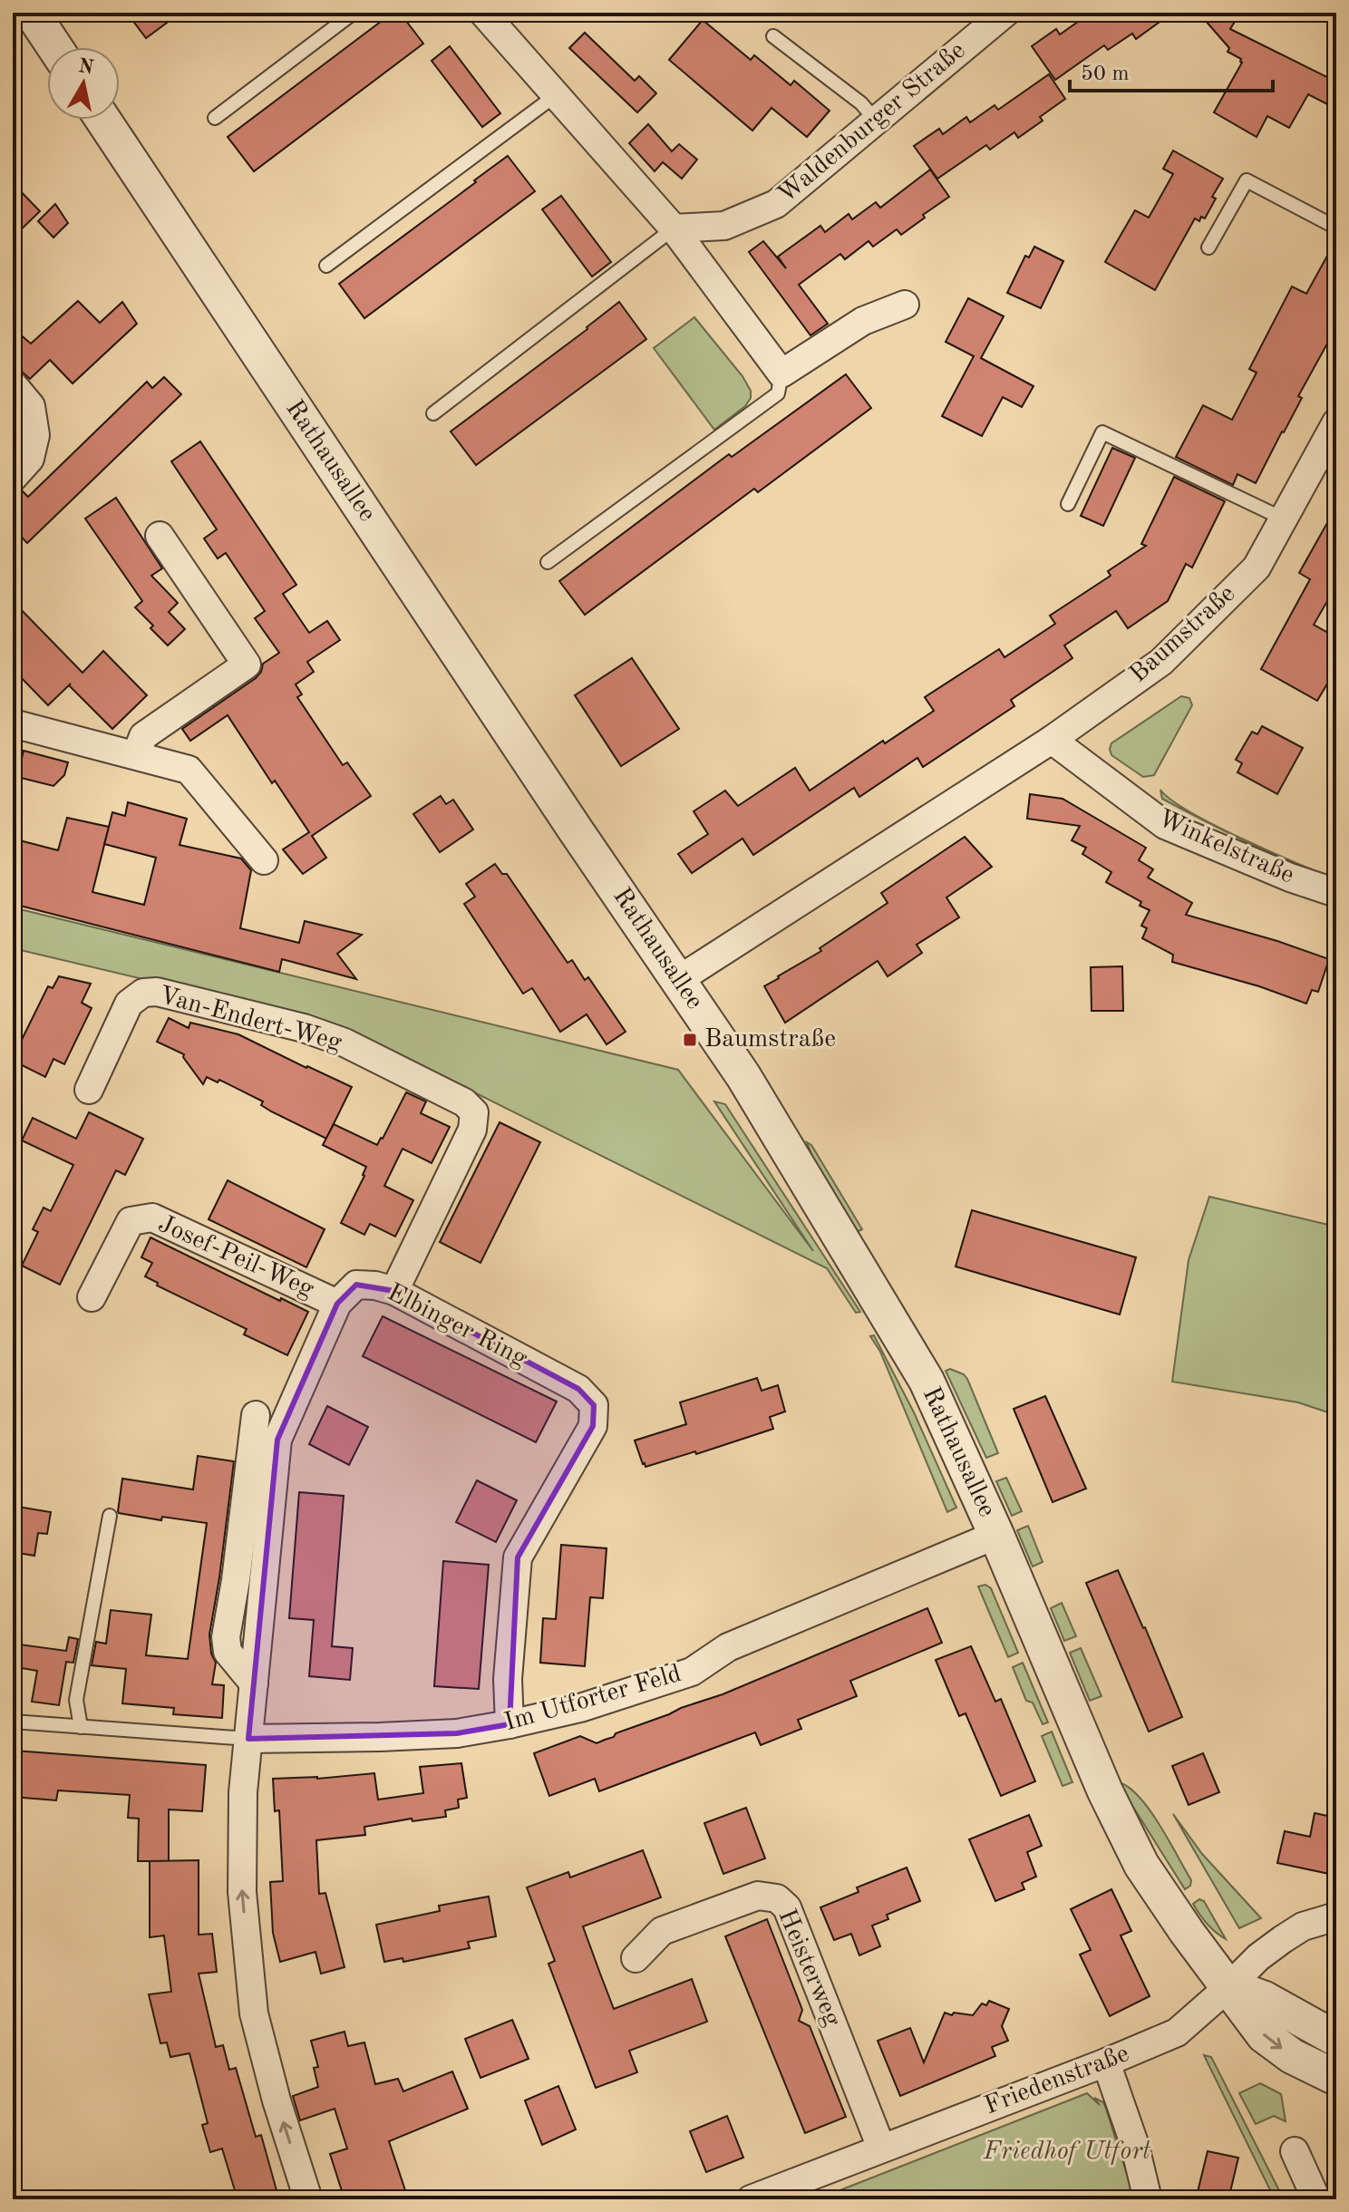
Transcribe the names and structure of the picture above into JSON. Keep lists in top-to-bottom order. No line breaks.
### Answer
{"streets":{"street":["Waldenburger Straße","Rathausallee","Baumstraße","Winkelstraße","Van-Endert-Weg","Josef-Peil-Weg","Elbinger Ring","Im Utforter Feld","Heisterweg","Friedenstraße"]},"crossings":[["Rathausallee","Baumstraße"],["Rathausallee","Im Utforter Feld"],["Rathausallee","Friedenstraße"],["Baumstraße","Winkelstraße"],["Van-Endert-Weg","Elbinger Ring"],["Josef-Peil-Weg","Elbinger Ring"],["Elbinger Ring","Im Utforter Feld"],["Heisterweg","Friedenstraße"]],"parks":["Friedhof Utfort"],"places":{"transit":["Baumstraße"]},"scale_bar":"50 m","north":"top"}
